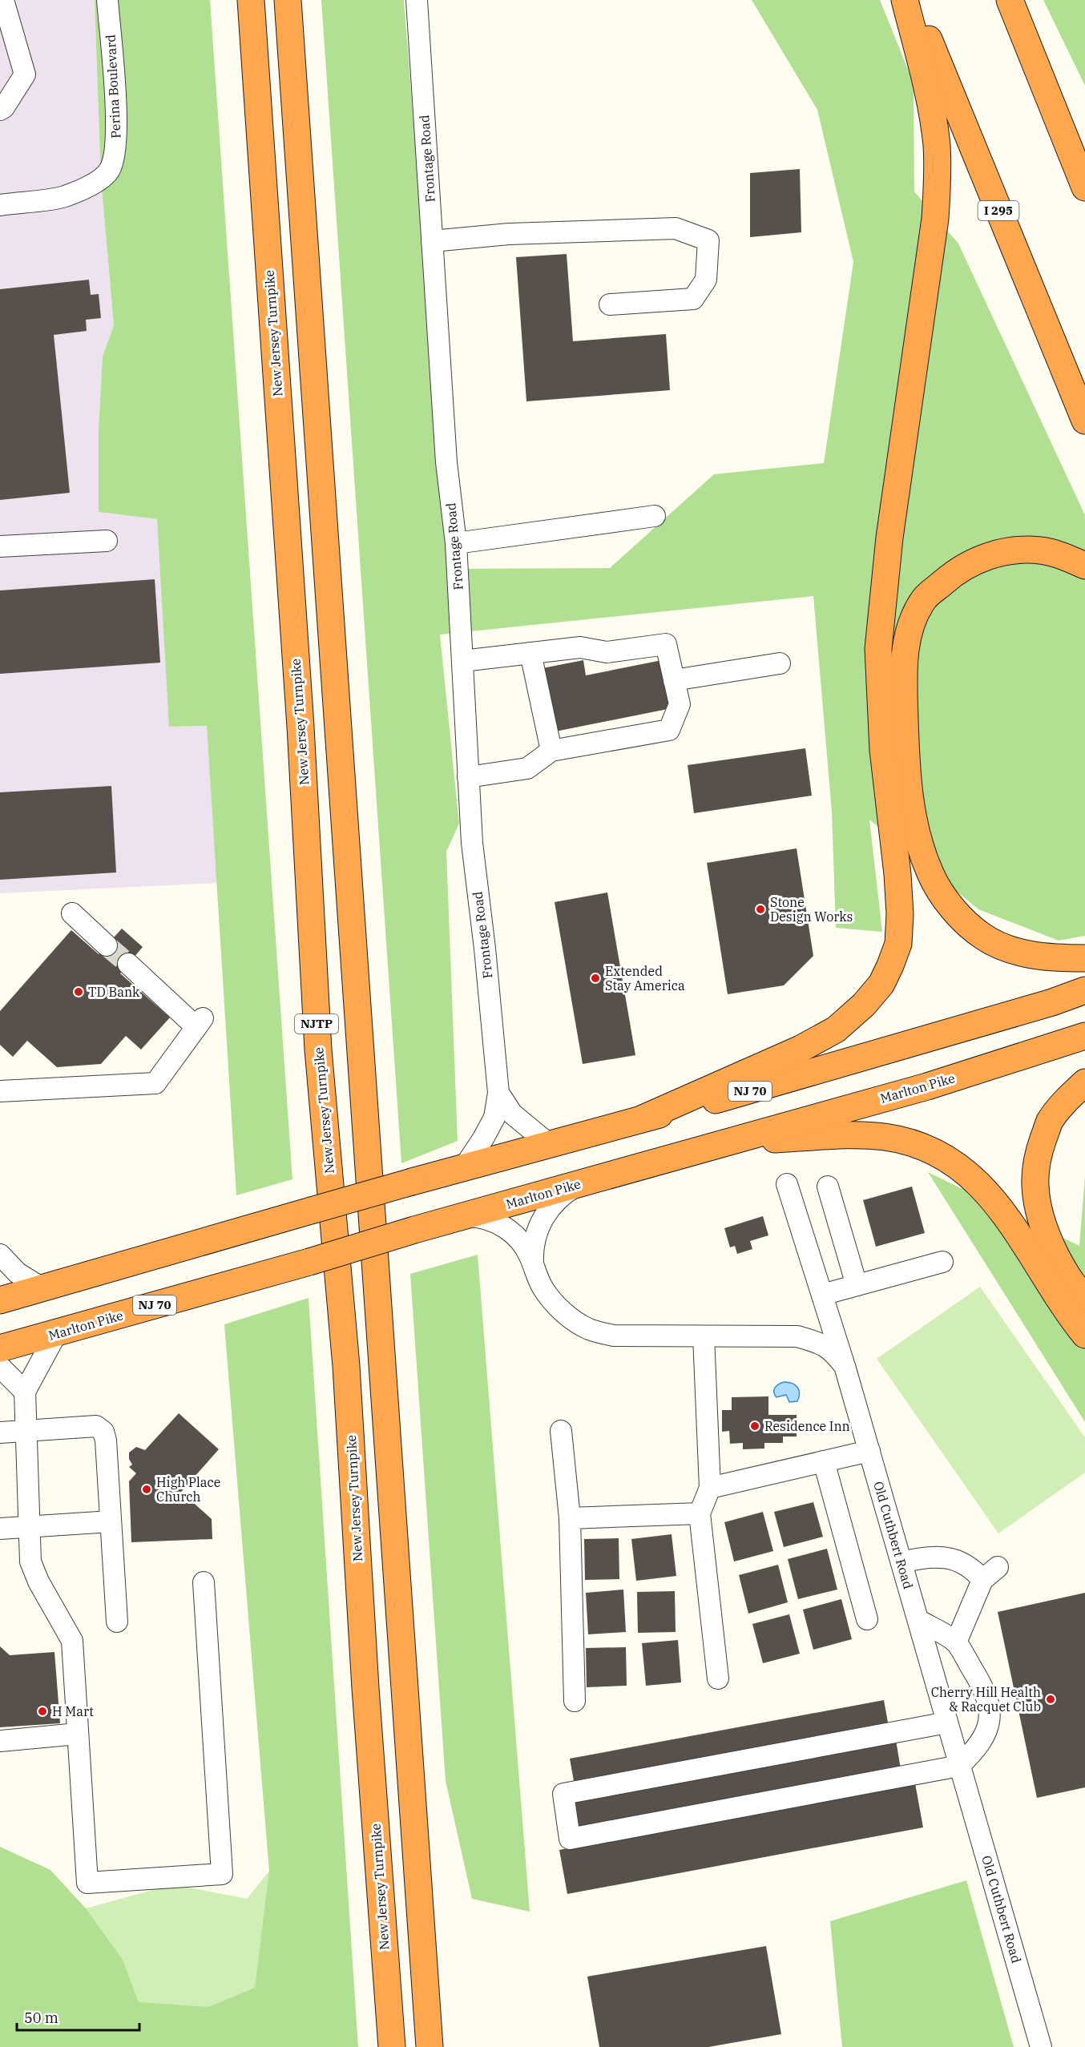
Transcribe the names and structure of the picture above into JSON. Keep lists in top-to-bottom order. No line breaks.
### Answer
{"streets":{"highway":["I 295","New Jersey Turnpike","NJTP","Marlton Pike","NJ 70"],"street":["Perina Boulevard","Frontage Road","Old Cuthbert Road"]},"crossings":[["Frontage Road","NJ 70"],["Marlton Pike","Old Cuthbert Road"]],"places":["Stone Design Works","Extended Stay America","TD Bank","Residence Inn","High Place Church","Cherry Hill Health & Racquet Club","H Mart"],"scale_bar":"50 m"}
